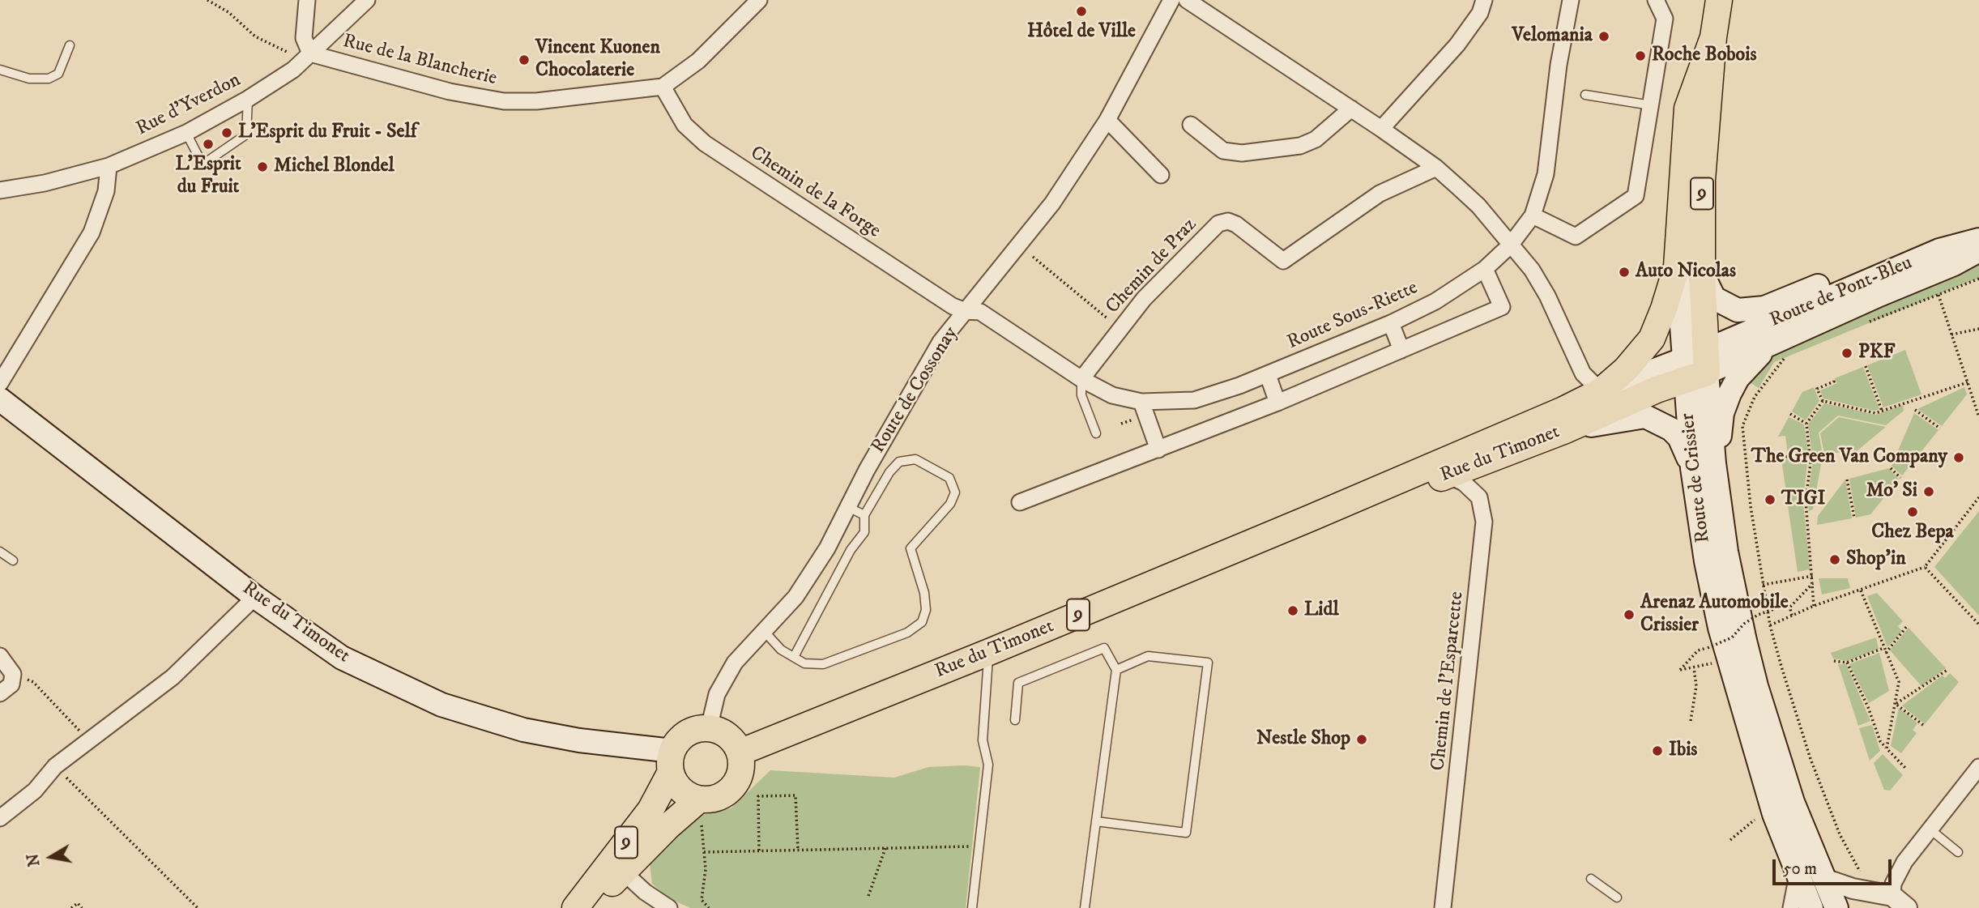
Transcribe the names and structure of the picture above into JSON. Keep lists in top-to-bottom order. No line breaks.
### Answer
{"streets":{"main road":["9","Route de Pont-Bleu","Rue du Timonet","Route de Crissier"],"street":["Rue de la Blancherie","Rue d'Yverdon","Chemin de la Forge","Chemin de Praz","Route Sous-Riette","Route de Cossonay","Chemin de l'Esparcette"]},"crossings":[["Rue de la Blancherie","Rue d'Yverdon"],["Rue de la Blancherie","Chemin de la Forge"],["Chemin de la Forge","Route Sous-Riette"],["Chemin de la Forge","Route de Cossonay"],["9","Route de Cossonay"],["9","Rue du Timonet"],["9","Route de Crissier"],["Chemin de Praz","Route Sous-Riette"],["Route de Pont-Bleu","Rue du Timonet"],["Route de Pont-Bleu","Route de Crissier"],["Route Sous-Riette","Route de Cossonay"],["Route de Cossonay","Rue du Timonet"],["Rue du Timonet","Route de Crissier"],["Rue du Timonet","Chemin de l'Esparcette"]],"places":["Hôtel de Ville","Velomania","Roche Bobois","Vincent Kuonen Chocolaterie","L’Esprit du Fruit - Self","L’Esprit du Fruit","Michel Blondel","Auto Nicolas","PKF","The Green Van Company","Mo' Si","TIGI","Chez Bepa","Shop'in","Lidl","Arenaz Automobile Crissier","Nestle Shop","Ibis"],"scale_bar":"50 m","north":"left"}
